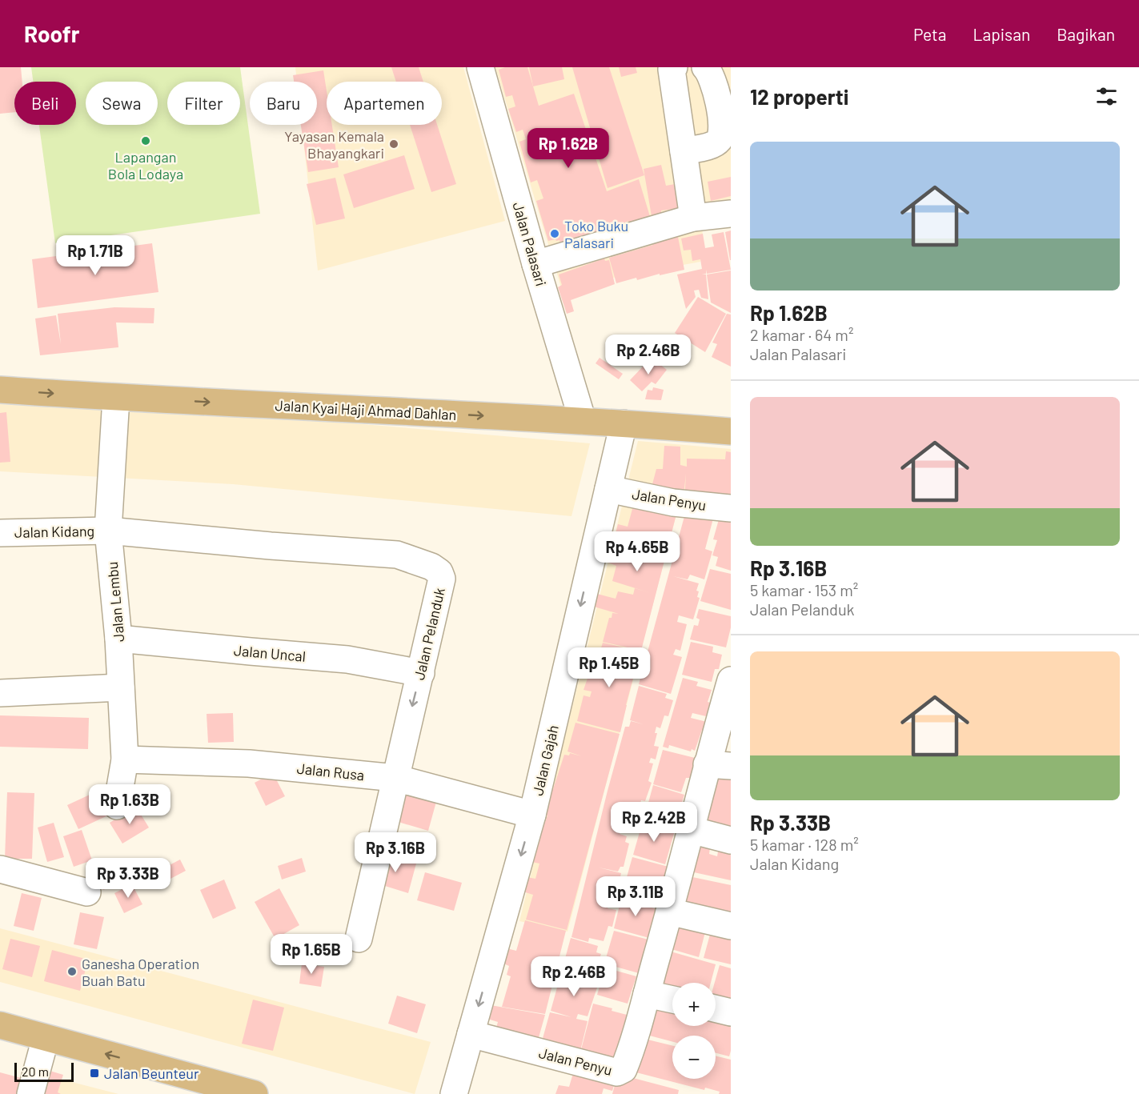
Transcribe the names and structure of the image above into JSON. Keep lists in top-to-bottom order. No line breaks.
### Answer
{"streets":{"main road":["Jalan Kyai Haji Ahmad Dahlan"],"street":["Jalan Palasari","Jalan Penyu","Jalan Kidang","Jalan Lembu","Jalan Pelanduk","Jalan Uncal","Jalan Gajah","Jalan Rusa"]},"crossings":[["Jalan Palasari","Jalan Kyai Haji Ahmad Dahlan"],["Jalan Kyai Haji Ahmad Dahlan","Jalan Lembu"],["Jalan Kyai Haji Ahmad Dahlan","Jalan Gajah"],["Jalan Penyu","Jalan Gajah"],["Jalan Kidang","Jalan Lembu"],["Jalan Kidang","Jalan Pelanduk"],["Jalan Lembu","Jalan Pelanduk"],["Jalan Lembu","Jalan Uncal"],["Jalan Lembu","Jalan Rusa"],["Jalan Pelanduk","Jalan Uncal"],["Jalan Pelanduk","Jalan Rusa"],["Jalan Gajah","Jalan Rusa"]],"one_way":["Jalan Kyai Haji Ahmad Dahlan","Jalan Gajah"],"places":{"other":["Lapangan Bola Lodaya","Yayasan Kemala Bhayangkari","Toko Buku Palasari","Ganesha Operation Buah Batu"],"transit":["Jalan Beunteur"]},"scale_bar":"20 m","page":{"header":"Roofr","nav":["Peta","Lapisan","Bagikan"],"heading":"12 properti","chip":["Beli","Sewa","Filter","Baru","Apartemen"],"list":[{"name":"Rp 1.62B","note":"2 kamar · 64 m² · Jalan Palasari"},{"name":"Rp 3.16B","note":"5 kamar · 153 m² · Jalan Pelanduk"},{"name":"Rp 3.33B","note":"5 kamar · 128 m² · Jalan Kidang"}],"price":["Rp 1.62B","Rp 1.71B","Rp 2.46B","Rp 4.65B","Rp 1.45B","Rp 1.63B","Rp 2.42B","Rp 3.16B","Rp 3.33B","Rp 3.11B","Rp 1.65B","Rp 2.46B"],"map_buttons":["+","−"],"scale":"20 m"}}
